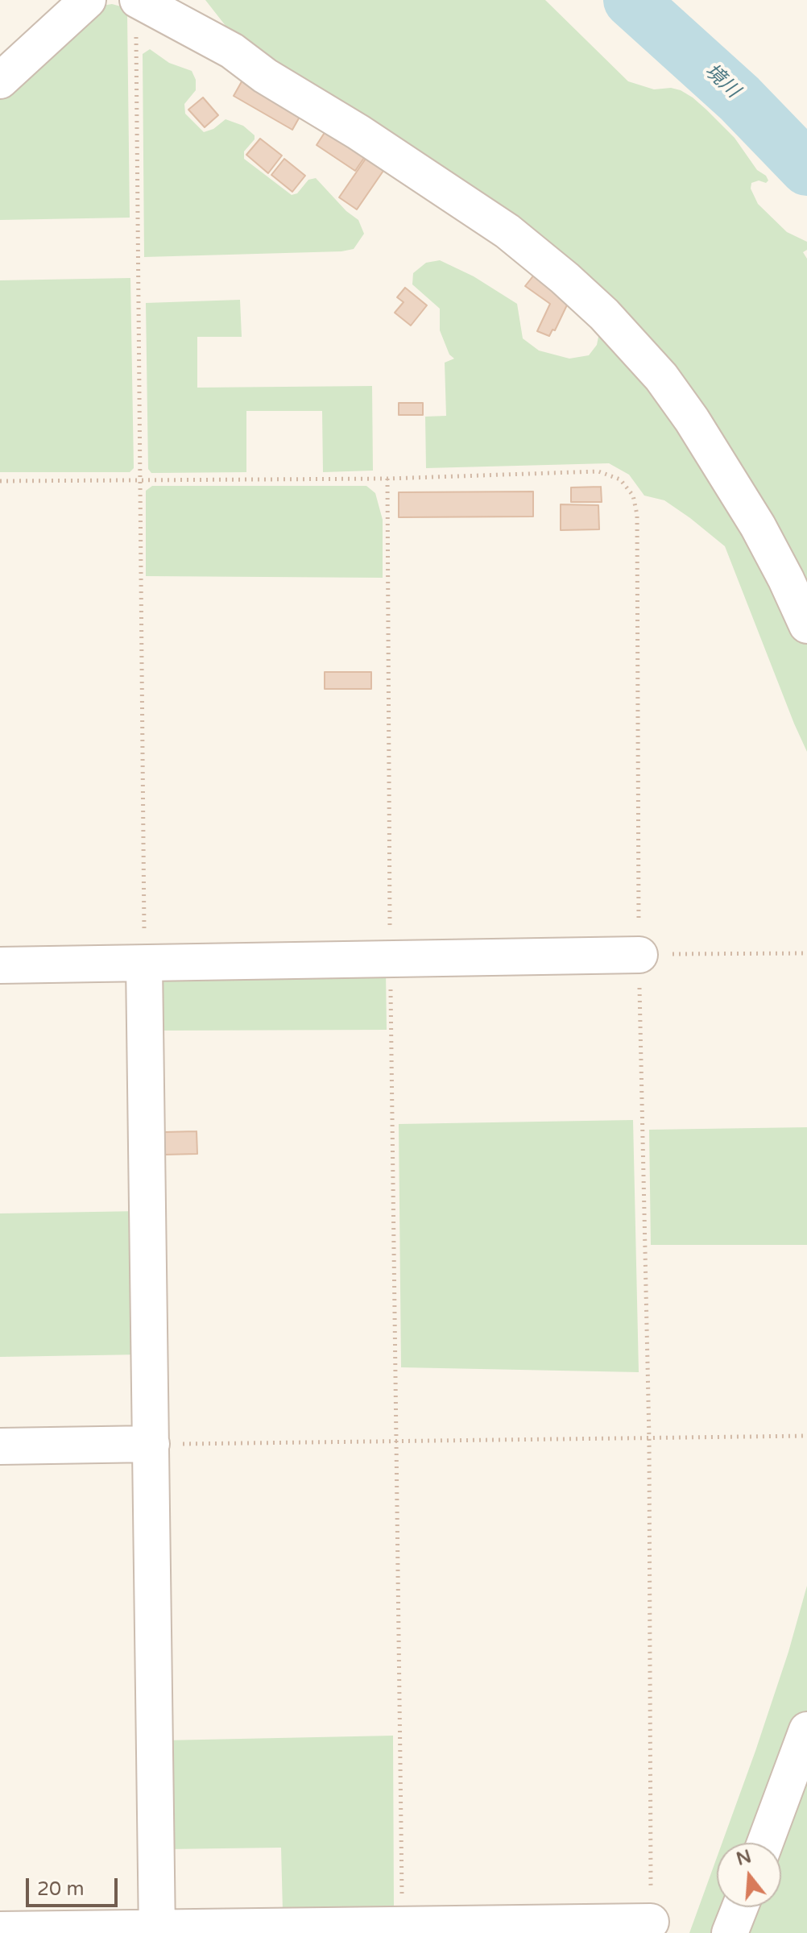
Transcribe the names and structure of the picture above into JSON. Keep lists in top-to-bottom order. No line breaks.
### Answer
{"water":["境川"],"scale_bar":"20 m","north":"top"}
